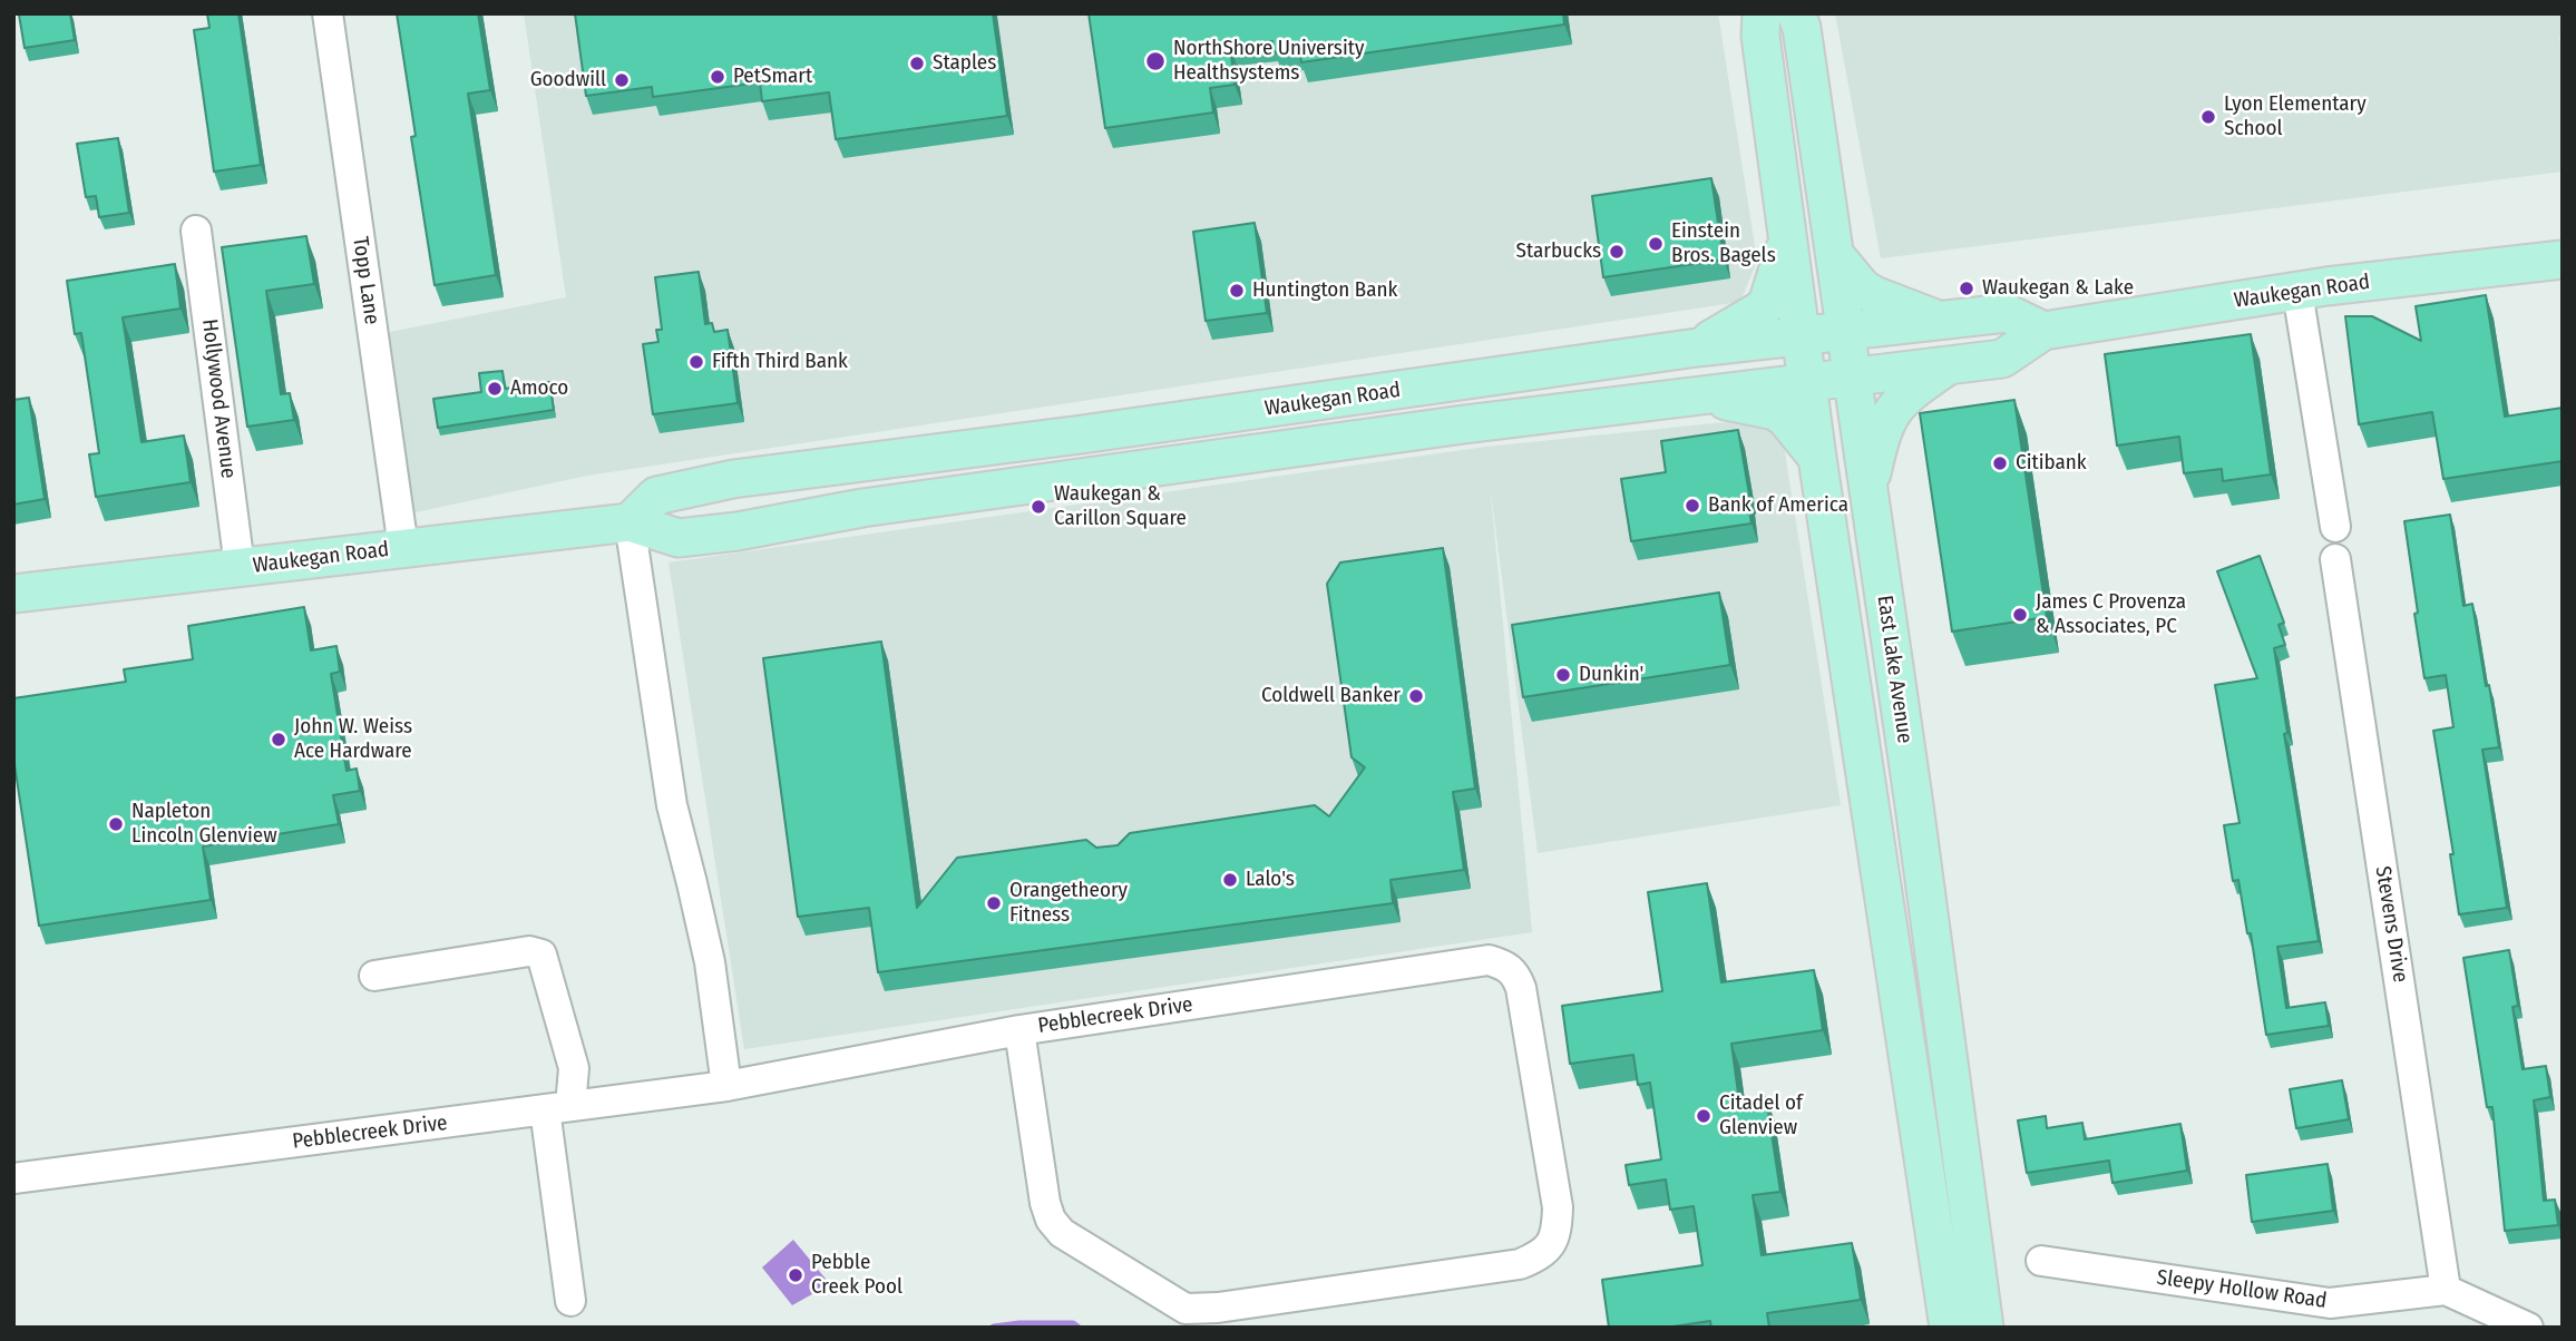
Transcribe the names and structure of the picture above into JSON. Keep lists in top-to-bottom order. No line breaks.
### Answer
{"streets":{"main road":["Waukegan Road","East Lake Avenue"],"street":["Topp Lane","Hollywood Avenue","Stevens Drive","Pebblecreek Drive","Sleepy Hollow Road"]},"crossings":[["Topp Lane","Waukegan Road"],["Waukegan Road","Hollywood Avenue"],["Waukegan Road","East Lake Avenue"],["Stevens Drive","Sleepy Hollow Road"]],"places":["NorthShore University Healthsystems","Staples","PetSmart","Goodwill","Lyon Elementary School","Einstein Bros. Bagels","Starbucks","Waukegan & Lake","Huntington Bank","Fifth Third Bank","Amoco","Citibank","Bank of America","Waukegan & Carillon Square","James C Provenza & Associates, PC","Dunkin'","Coldwell Banker","John W. Weiss Ace Hardware","Napleton Lincoln Glenview","Lalo's","Orangetheory Fitness","Citadel of Glenview","Pebble Creek Pool"]}
